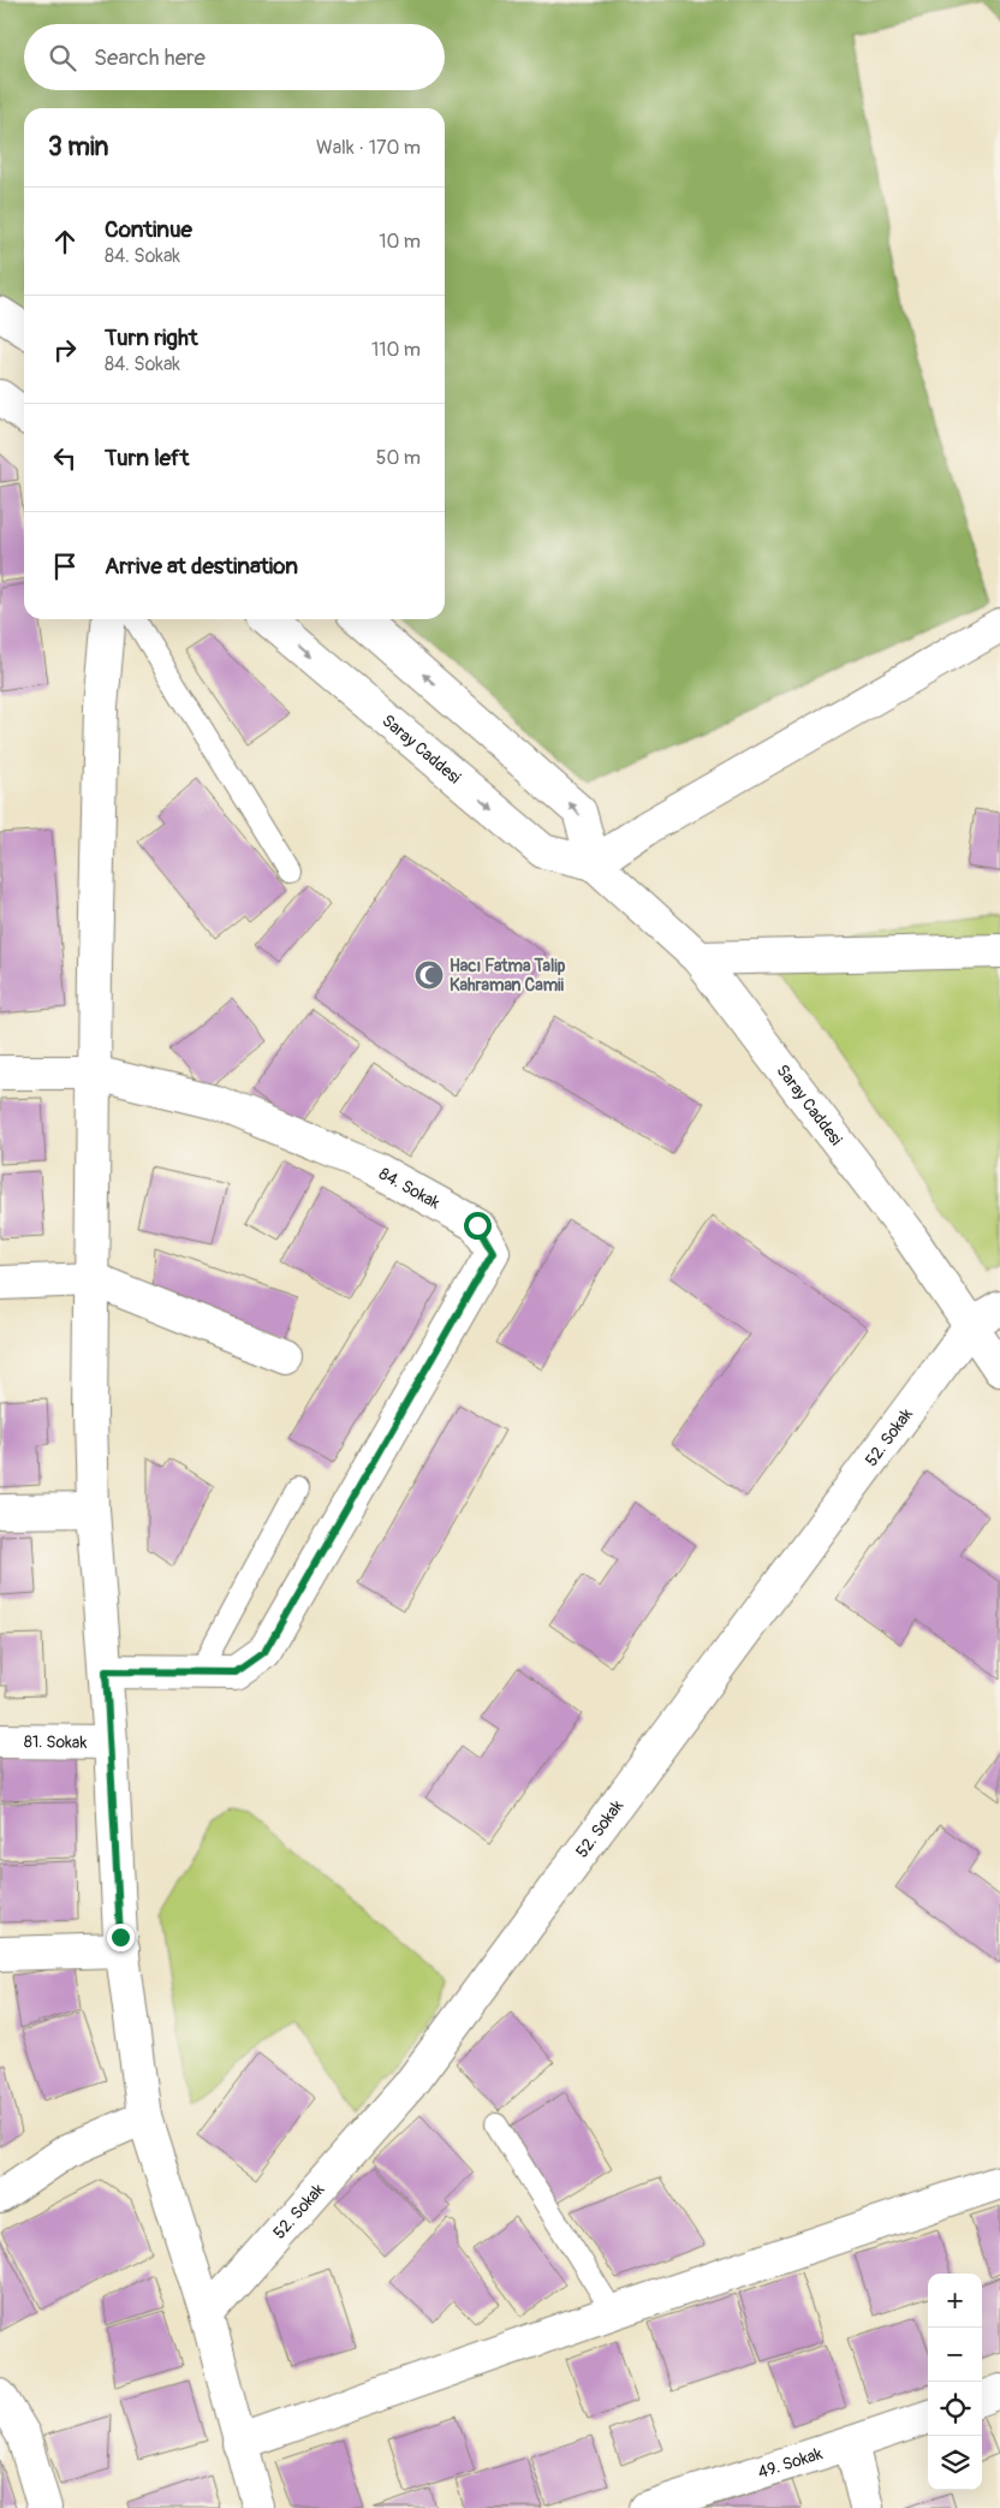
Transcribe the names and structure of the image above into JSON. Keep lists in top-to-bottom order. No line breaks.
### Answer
{"streets":{"street":["Saray Caddesi","84. Sokak","52. Sokak","81. Sokak","49. Sokak"]},"crossings":[["Saray Caddesi","52. Sokak"]],"places":{"mosque":["Hacı Fatma Talip Kahraman Camii"]},"page":{"search":"Search here","heading":["3 min","Walk · 170 m"],"list":[["Continue","84. Sokak","10 m"],["Turn right","84. Sokak","110 m"],["Turn left","50 m"],"Arrive at destination"],"map_buttons":["+","−"]}}
